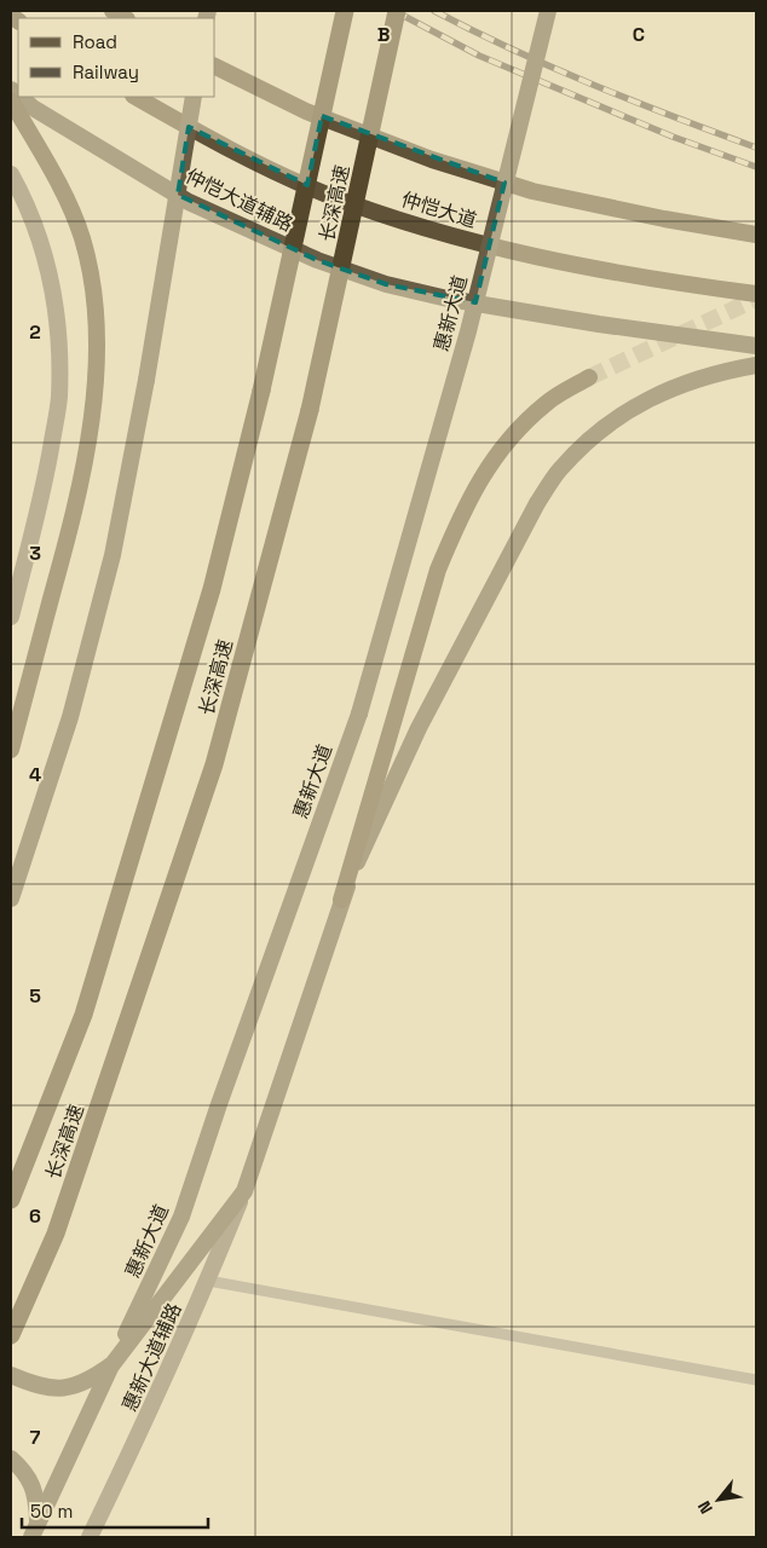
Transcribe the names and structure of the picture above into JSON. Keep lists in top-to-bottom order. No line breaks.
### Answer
{"streets":{"highway":["长深高速","仲恺大道"],"main road":["仲恺大道辅路","惠新大道","惠新大道辅路"]},"legend":["Road","Railway"],"scale_bar":"50 m","north":"bottom left","grid":{"columns":["B","C"],"rows":["2","3","4","5","6","7"]}}
